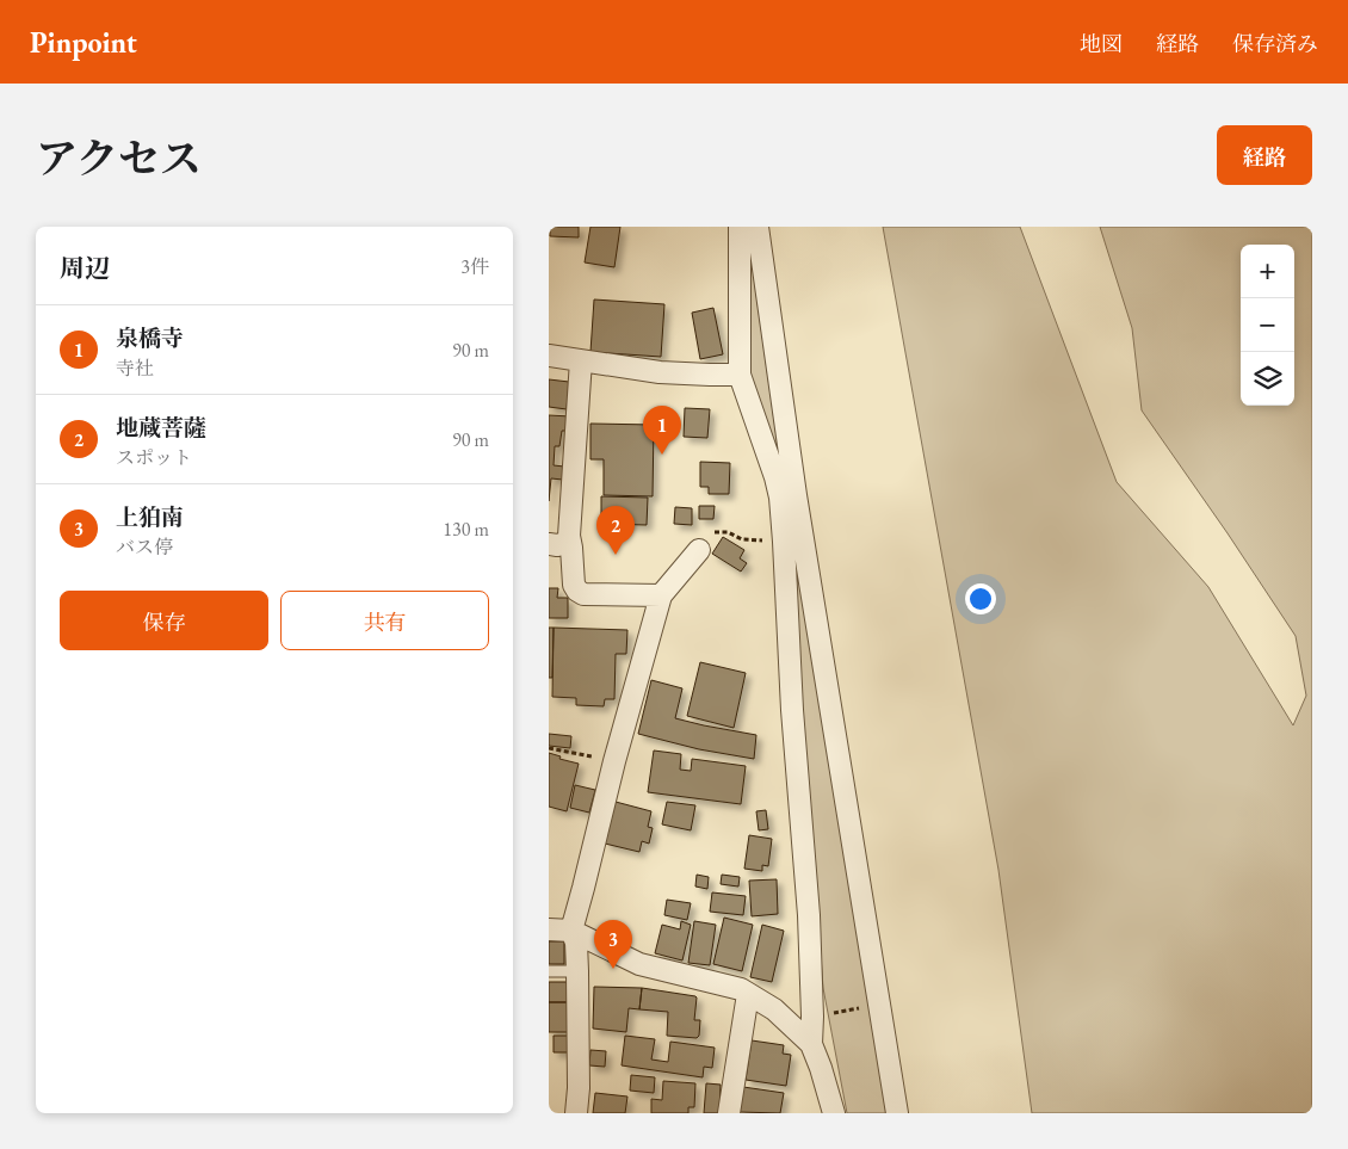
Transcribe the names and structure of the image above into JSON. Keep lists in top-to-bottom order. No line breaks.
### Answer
{"page":{"header":"Pinpoint","nav":["地図","経路","保存済み"],"title":"アクセス","buttons":["経路",["保存","共有"]],"heading":["周辺","3件"],"map_buttons":["+","−"],"list":[{"mark":"1","name":"泉橋寺","note":"寺社","value":"90 m"},{"mark":"2","name":"地蔵菩薩","note":"スポット","value":"90 m"},{"mark":"3","name":"上狛南","note":"バス停","value":"130 m"}],"pins":["1","2","3"]}}
